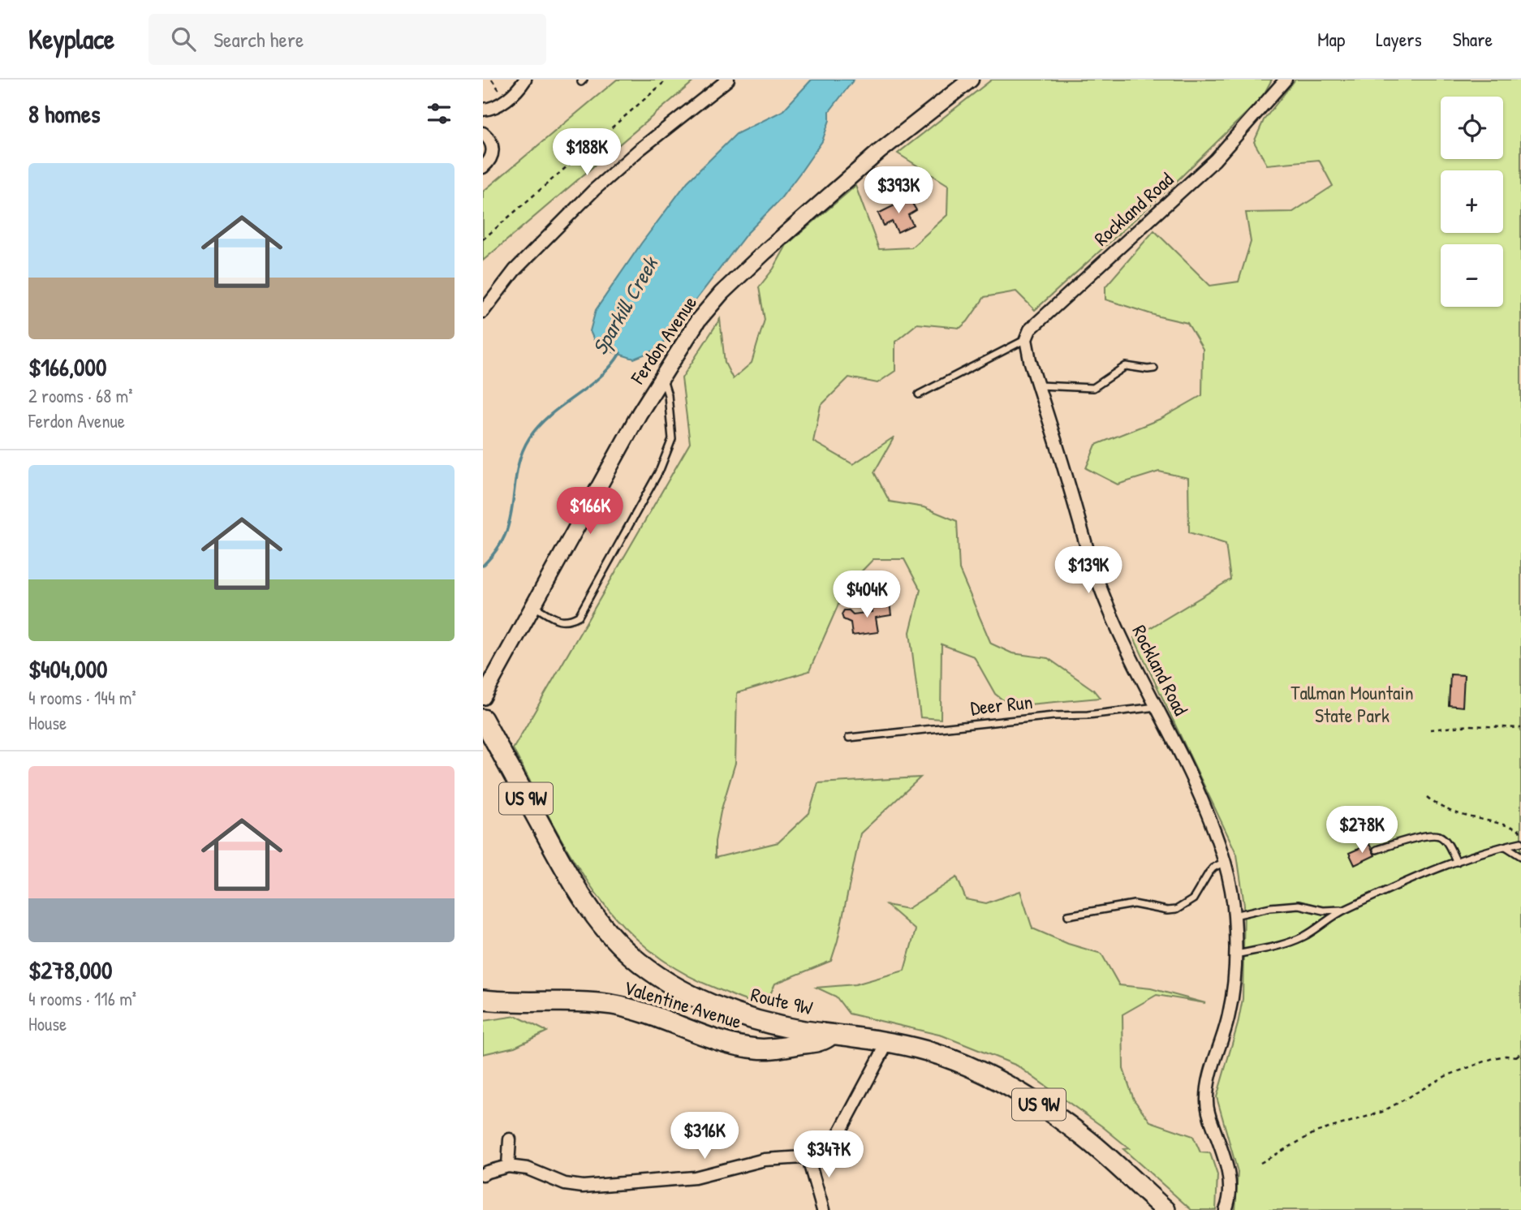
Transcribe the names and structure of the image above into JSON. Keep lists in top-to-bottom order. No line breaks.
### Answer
{"streets":{"main road":["US 9W","Route 9W","Valentine Avenue"],"street":["Rockland Road","Ferdon Avenue"],"lane":["Deer Run"]},"crossings":[["Rockland Road","Deer Run"],["Route 9W","Valentine Avenue"]],"water":["Sparkill Creek"],"parks":["Tallman Mountain State Park"],"page":{"header":"Keyplace","search":"Search here","nav":["Map","Layers","Share"],"heading":"8 homes","map_buttons":["+","−"],"price":["$188K","$393K","$166K","$139K","$404K","$278K","$316K","$347K"],"list":[{"name":"$166,000","note":"2 rooms · 68 m² · Ferdon Avenue"},{"name":"$404,000","note":"4 rooms · 144 m² · House"},{"name":"$278,000","note":"4 rooms · 116 m² · House"}]}}
